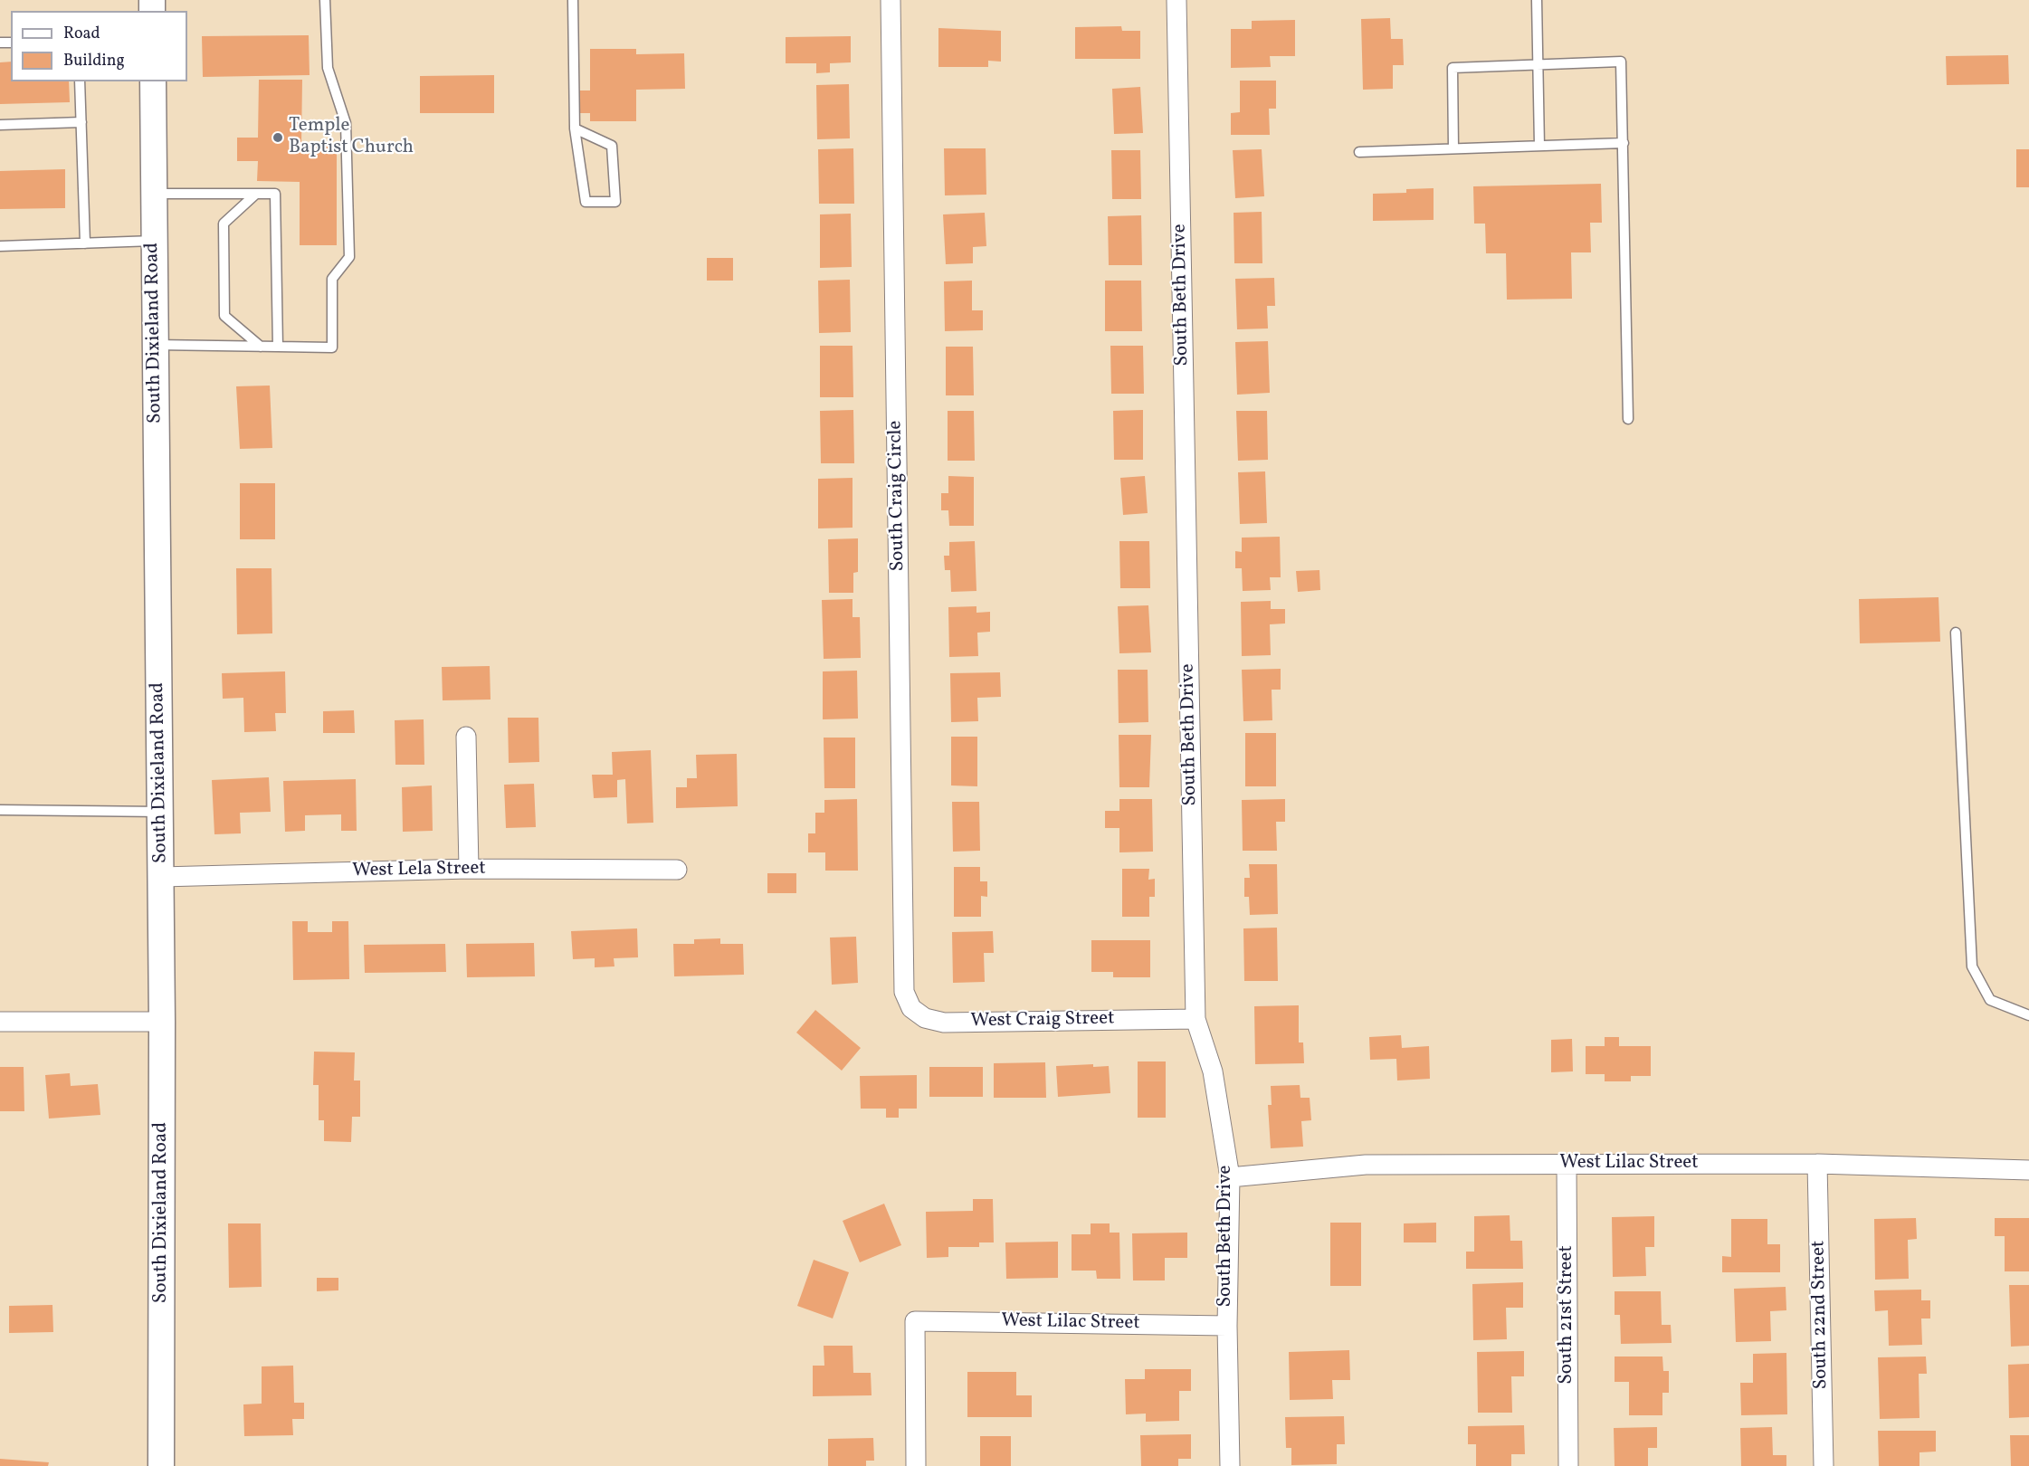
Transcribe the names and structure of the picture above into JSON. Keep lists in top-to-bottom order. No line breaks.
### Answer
{"streets":{"main road":["South Dixieland Road"],"street":["South Beth Drive","South Craig Circle","West Lela Street","West Craig Street","West Lilac Street","South 21st Street","South 22nd Street"]},"crossings":[["South Beth Drive","West Craig Street"],["South Beth Drive","West Lilac Street"],["South Dixieland Road","West Lela Street"],["South Craig Circle","West Craig Street"],["West Lilac Street","South 21st Street"],["West Lilac Street","South 22nd Street"]],"places":["Temple Baptist Church"],"legend":["Road","Building"]}
